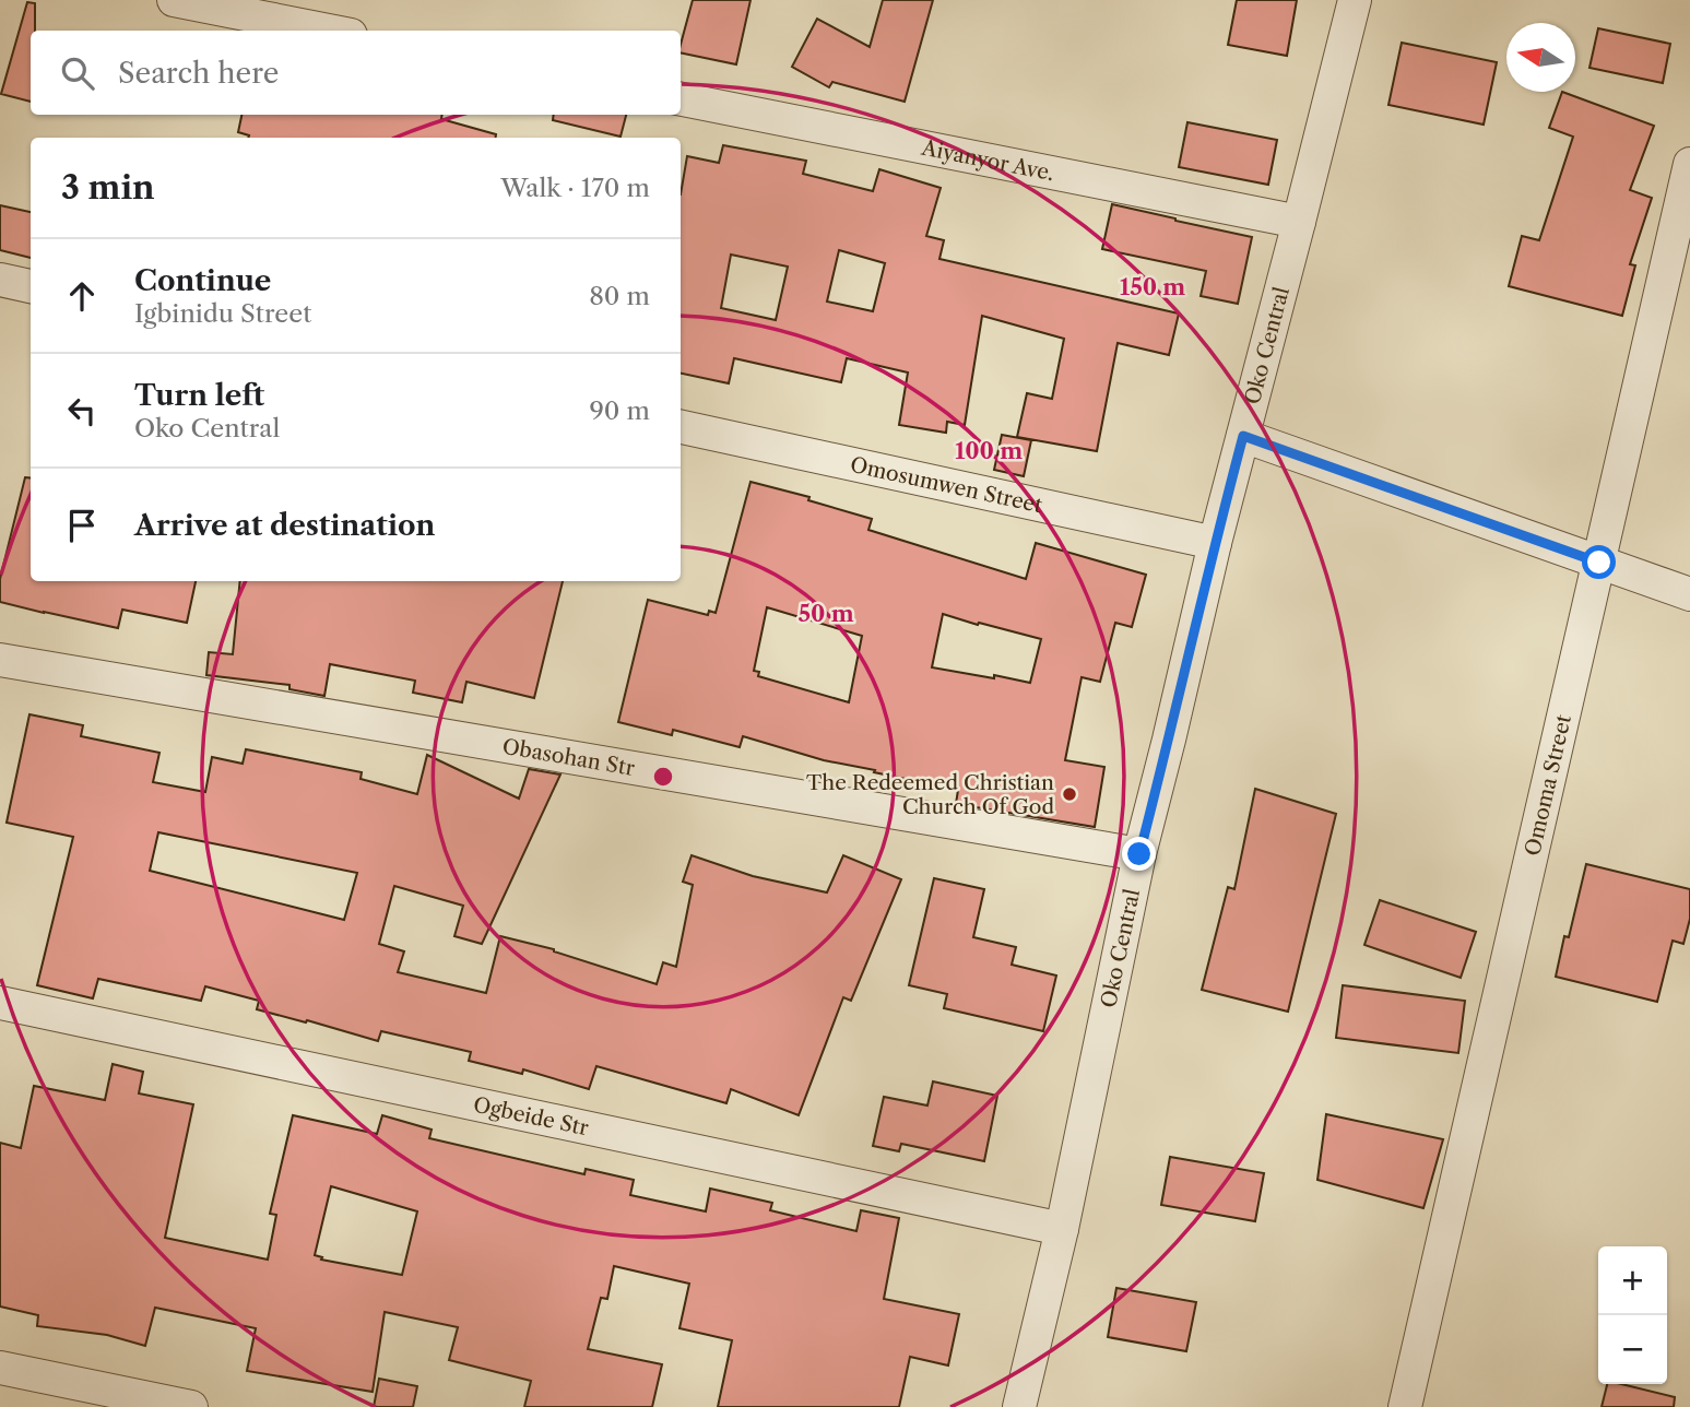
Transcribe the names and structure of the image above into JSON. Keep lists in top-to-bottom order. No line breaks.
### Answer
{"streets":{"street":["Aiyanyor Ave.","Oko Central","Omosumwen Street","Obasohan Str","Omoma Street","Ogbeide Str"]},"crossings":[["Aiyanyor Ave.","Oko Central"],["Oko Central","Omosumwen Street"],["Oko Central","Obasohan Str"],["Oko Central","Ogbeide Str"]],"places":["The Redeemed Christian Church Of God"],"north":"left","page":{"search":"Search here","heading":["3 min","Walk · 170 m"],"list":[["Continue","Igbinidu Street","80 m"],["Turn left","Oko Central","90 m"],"Arrive at destination"],"map_buttons":["+","−"]},"rings":["150 m","100 m","50 m"]}
